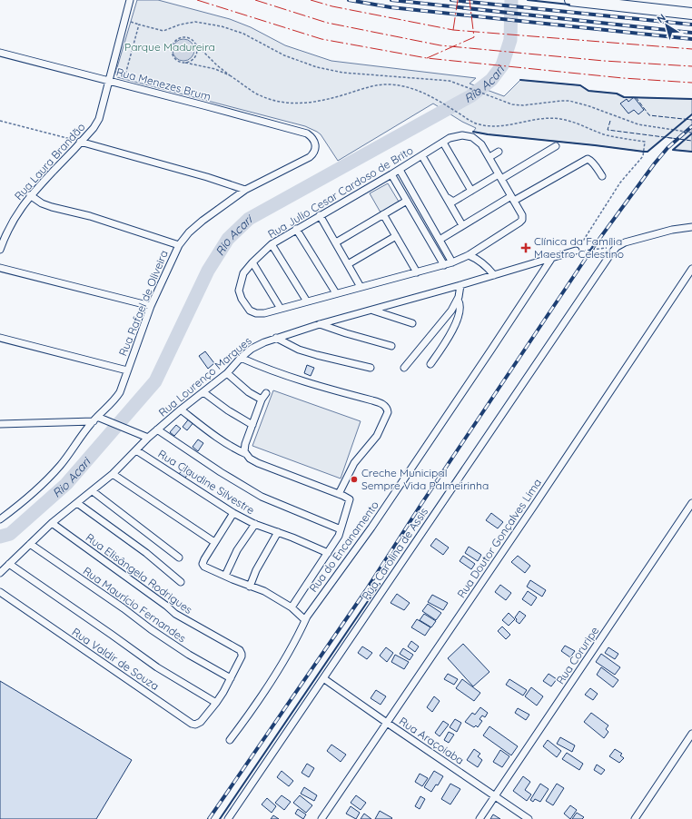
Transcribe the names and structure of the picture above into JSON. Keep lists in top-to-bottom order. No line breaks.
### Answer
{"streets":{"street":["Rua Menezes Brum","Rua Laura Brandão","Rua Julio Cesar Cardoso de Brito","Rua Rafael de Oliveira","Rua Lourenço Marques","Rua Claudine Silvestre","Rua Doutor Gonçalves Lima","Rua do Encanamento","Rua Carolina de Assis","Rua Elisângela Rodrigues","Rua Maurício Fernandes","Rua Coruripe","Rua Valdir de Souza","Rua Araçoiaba"]},"crossings":[["Rua Menezes Brum","Rua Laura Brandão"],["Rua Menezes Brum","Rua Rafael de Oliveira"],["Rua Lourenço Marques","Rua Claudine Silvestre"],["Rua Lourenço Marques","Rua do Encanamento"],["Rua Lourenço Marques","Rua Elisângela Rodrigues"],["Rua Lourenço Marques","Rua Maurício Fernandes"],["Rua Lourenço Marques","Rua Valdir de Souza"],["Rua Doutor Gonçalves Lima","Rua Araçoiaba"],["Rua Carolina de Assis","Rua Araçoiaba"],["Rua Elisângela Rodrigues","Rua Valdir de Souza"],["Rua Maurício Fernandes","Rua Valdir de Souza"],["Rua Coruripe","Rua Araçoiaba"]],"water":["Rio Acari"],"parks":["Parque Madureira"],"places":{"health":["Clínica da Família Maestro Celestino"],"other":["Creche Municipal Sempre Vida Palmeirinha"]},"north":"top left"}
